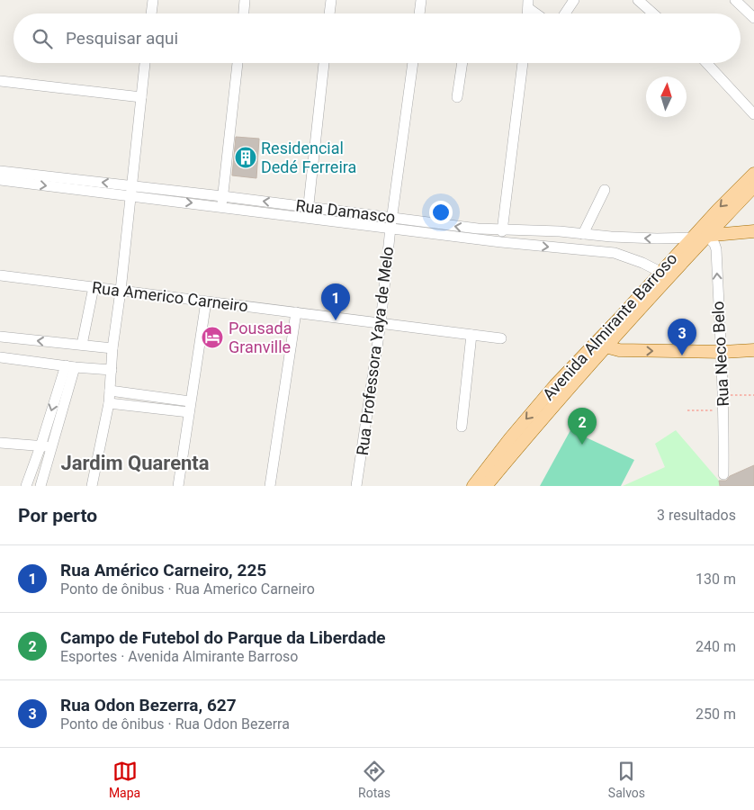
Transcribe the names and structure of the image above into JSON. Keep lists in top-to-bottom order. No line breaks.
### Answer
{"streets":{"main road":["Avenida Almirante Barroso"],"street":["Rua Damasco","Rua Americo Carneiro","Rua Professora Yaya de Melo","Rua Neco Belo"]},"crossings":[["Rua Damasco","Avenida Almirante Barroso"],["Rua Damasco","Rua Professora Yaya de Melo"],["Rua Americo Carneiro","Rua Professora Yaya de Melo"],["Avenida Almirante Barroso","Rua Neco Belo"]],"one_way":["Rua Neco Belo"],"districts":["Jardim Quarenta"],"places":{"building":["Residencial Dedé Ferreira"],"hotel":["Pousada Granville"]},"north":"top","page":{"search":"Pesquisar aqui","pins":["1","3","2"],"heading":["Por perto","3 resultados"],"list":[{"mark":"1","name":"Rua Américo Carneiro, 225","note":"Ponto de ônibus · Rua Americo Carneiro","value":"130 m"},{"mark":"2","name":"Campo de Futebol do Parque da Liberdade","note":"Esportes · Avenida Almirante Barroso","value":"240 m"},{"mark":"3","name":"Rua Odon Bezerra, 627","note":"Ponto de ônibus · Rua Odon Bezerra","value":"250 m"}],"nav":["Mapa","Rotas","Salvos"]}}
